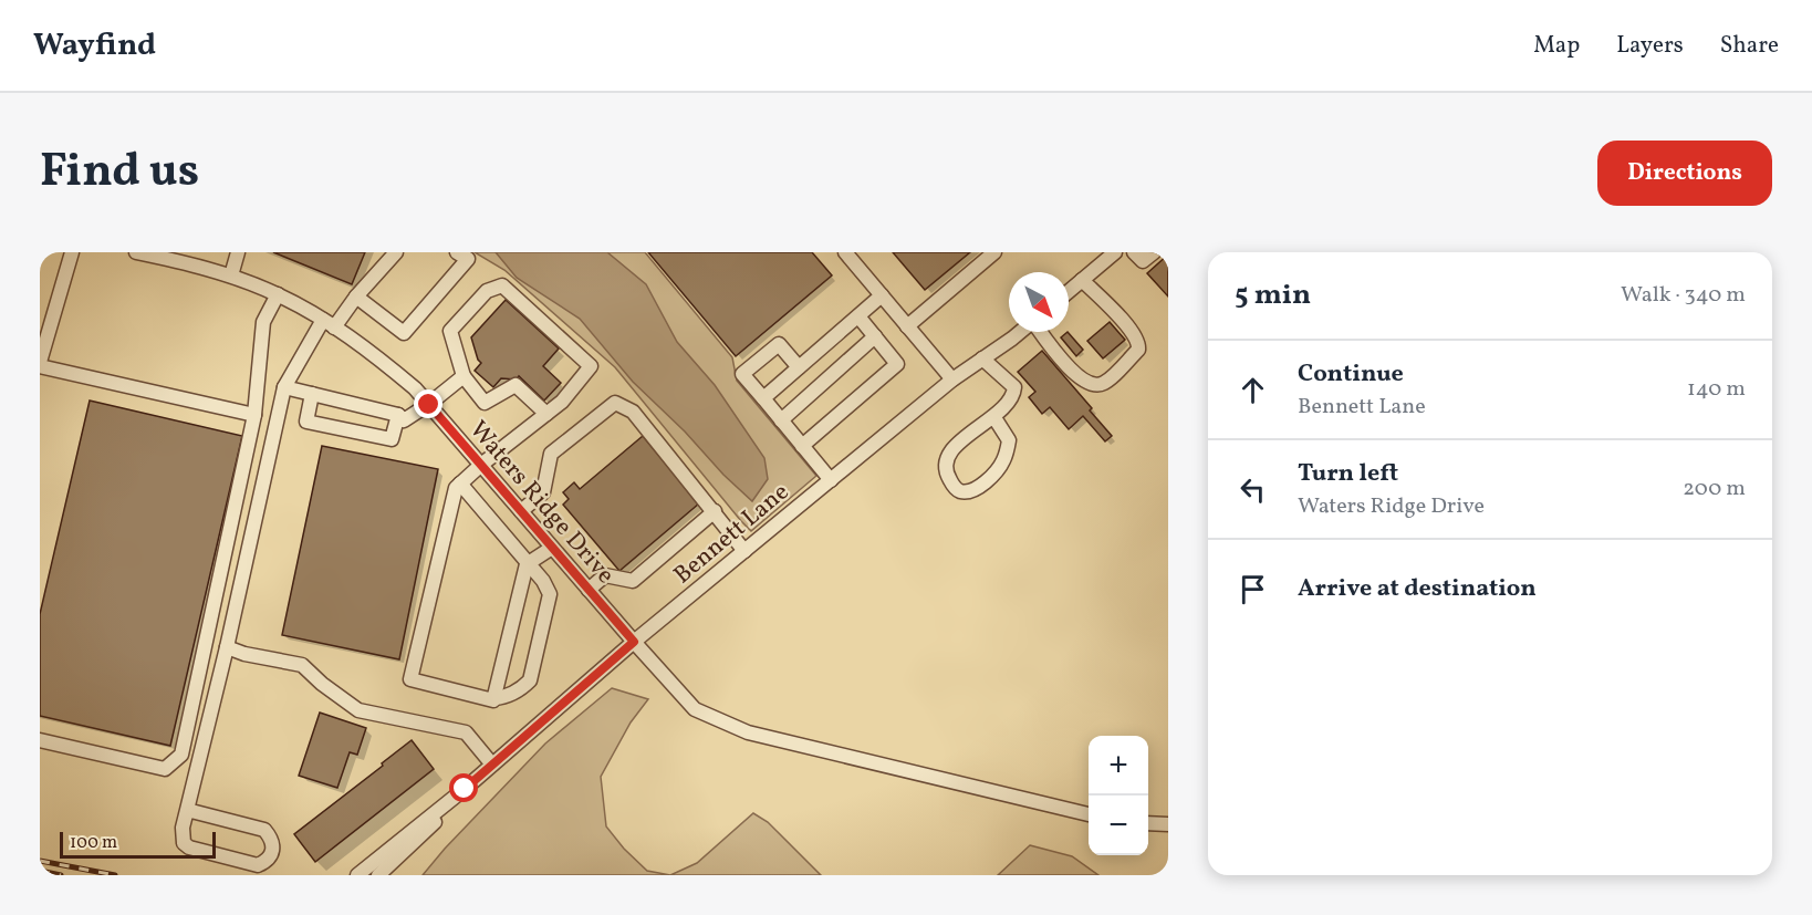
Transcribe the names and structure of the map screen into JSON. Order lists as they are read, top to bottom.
{
  "streets": {
    "street": ["Waters Ridge Drive", "Bennett Lane"]
  },
  "crossings": [
    ["Waters Ridge Drive", "Bennett Lane"]
  ],
  "scale_bar": "100 m",
  "north": "bottom right",
  "page": {
    "header": "Wayfind",
    "nav": ["Map", "Layers", "Share"],
    "title": "Find us",
    "buttons": "Directions",
    "heading": ["5 min", "Walk · 340 m"],
    "list": [
      ["Continue", "Bennett Lane", "140 m"],
      ["Turn left", "Waters Ridge Drive", "200 m"],
      "Arrive at destination"
    ],
    "map_buttons": ["+", "−"],
    "scale": "100 m"
  }
}
